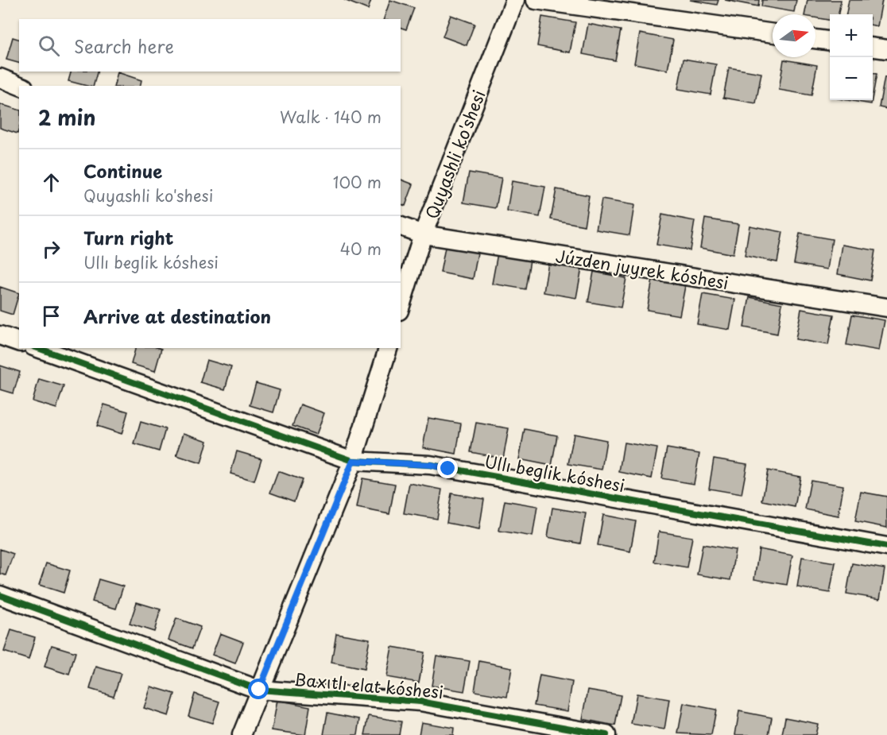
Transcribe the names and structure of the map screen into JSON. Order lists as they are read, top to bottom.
{
  "streets": {
    "street": [
      "Quyashli ko'shesi",
      "Júzden juyrek kóshesi",
      "Ullı beglik kóshesi",
      "Baxıtlı elat kóshesi"
    ]
  },
  "crossings": [
    ["Quyashli ko'shesi", "Júzden juyrek kóshesi"]
  ],
  "north": "right",
  "page": {
    "map_buttons": ["+", "−"],
    "search": "Search here",
    "heading": ["2 min", "Walk · 140 m"],
    "list": [
      ["Continue", "Quyashli ko'shesi", "100 m"],
      ["Turn right", "Ullı beglik kóshesi", "40 m"],
      "Arrive at destination"
    ]
  }
}
